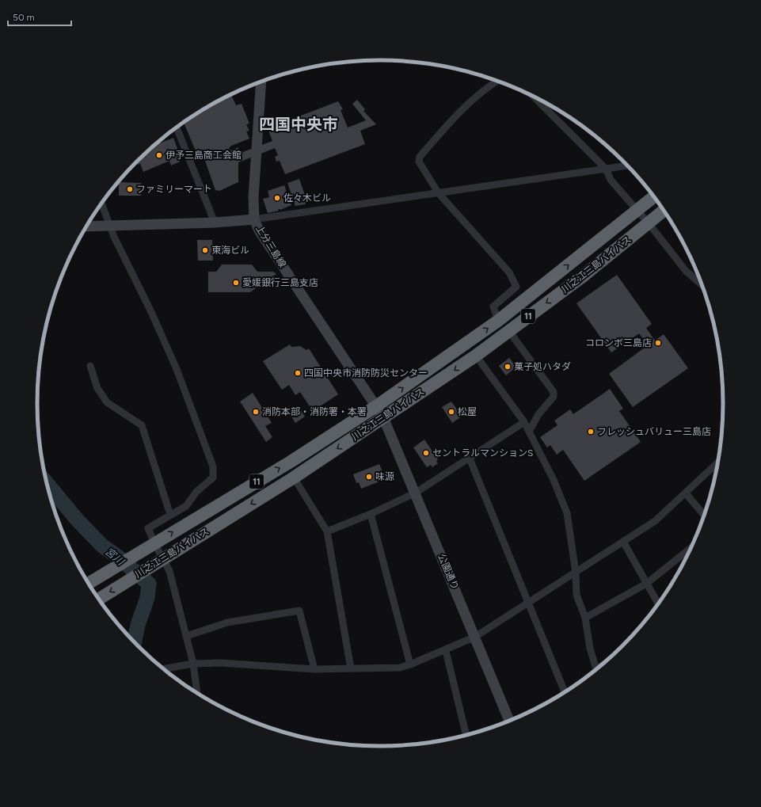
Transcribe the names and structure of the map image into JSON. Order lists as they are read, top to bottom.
{
  "streets": {
    "highway": ["川之江三島バイパス", "11"],
    "street": ["上分三島線", "公園通り"]
  },
  "crossings": [
    ["上分三島線", "川之江三島バイパス"],
    ["上分三島線", "公園通り"],
    ["川之江三島バイパス", "公園通り"]
  ],
  "districts": ["四国中央市"],
  "water": ["宮川"],
  "places": [
    "伊予三島商工会館",
    "ファミリーマート",
    "佐々木ビル",
    "東海ビル",
    "愛媛銀行三島支店",
    "コロンボ三島店",
    "菓子処ハタダ",
    "四国中央市消防防災センター",
    "消防本部・消防署・本署",
    "松屋",
    "フレッシュバリュー三島店",
    "セントラルマンションS",
    "味源"
  ],
  "scale_bar": "50 m"
}
